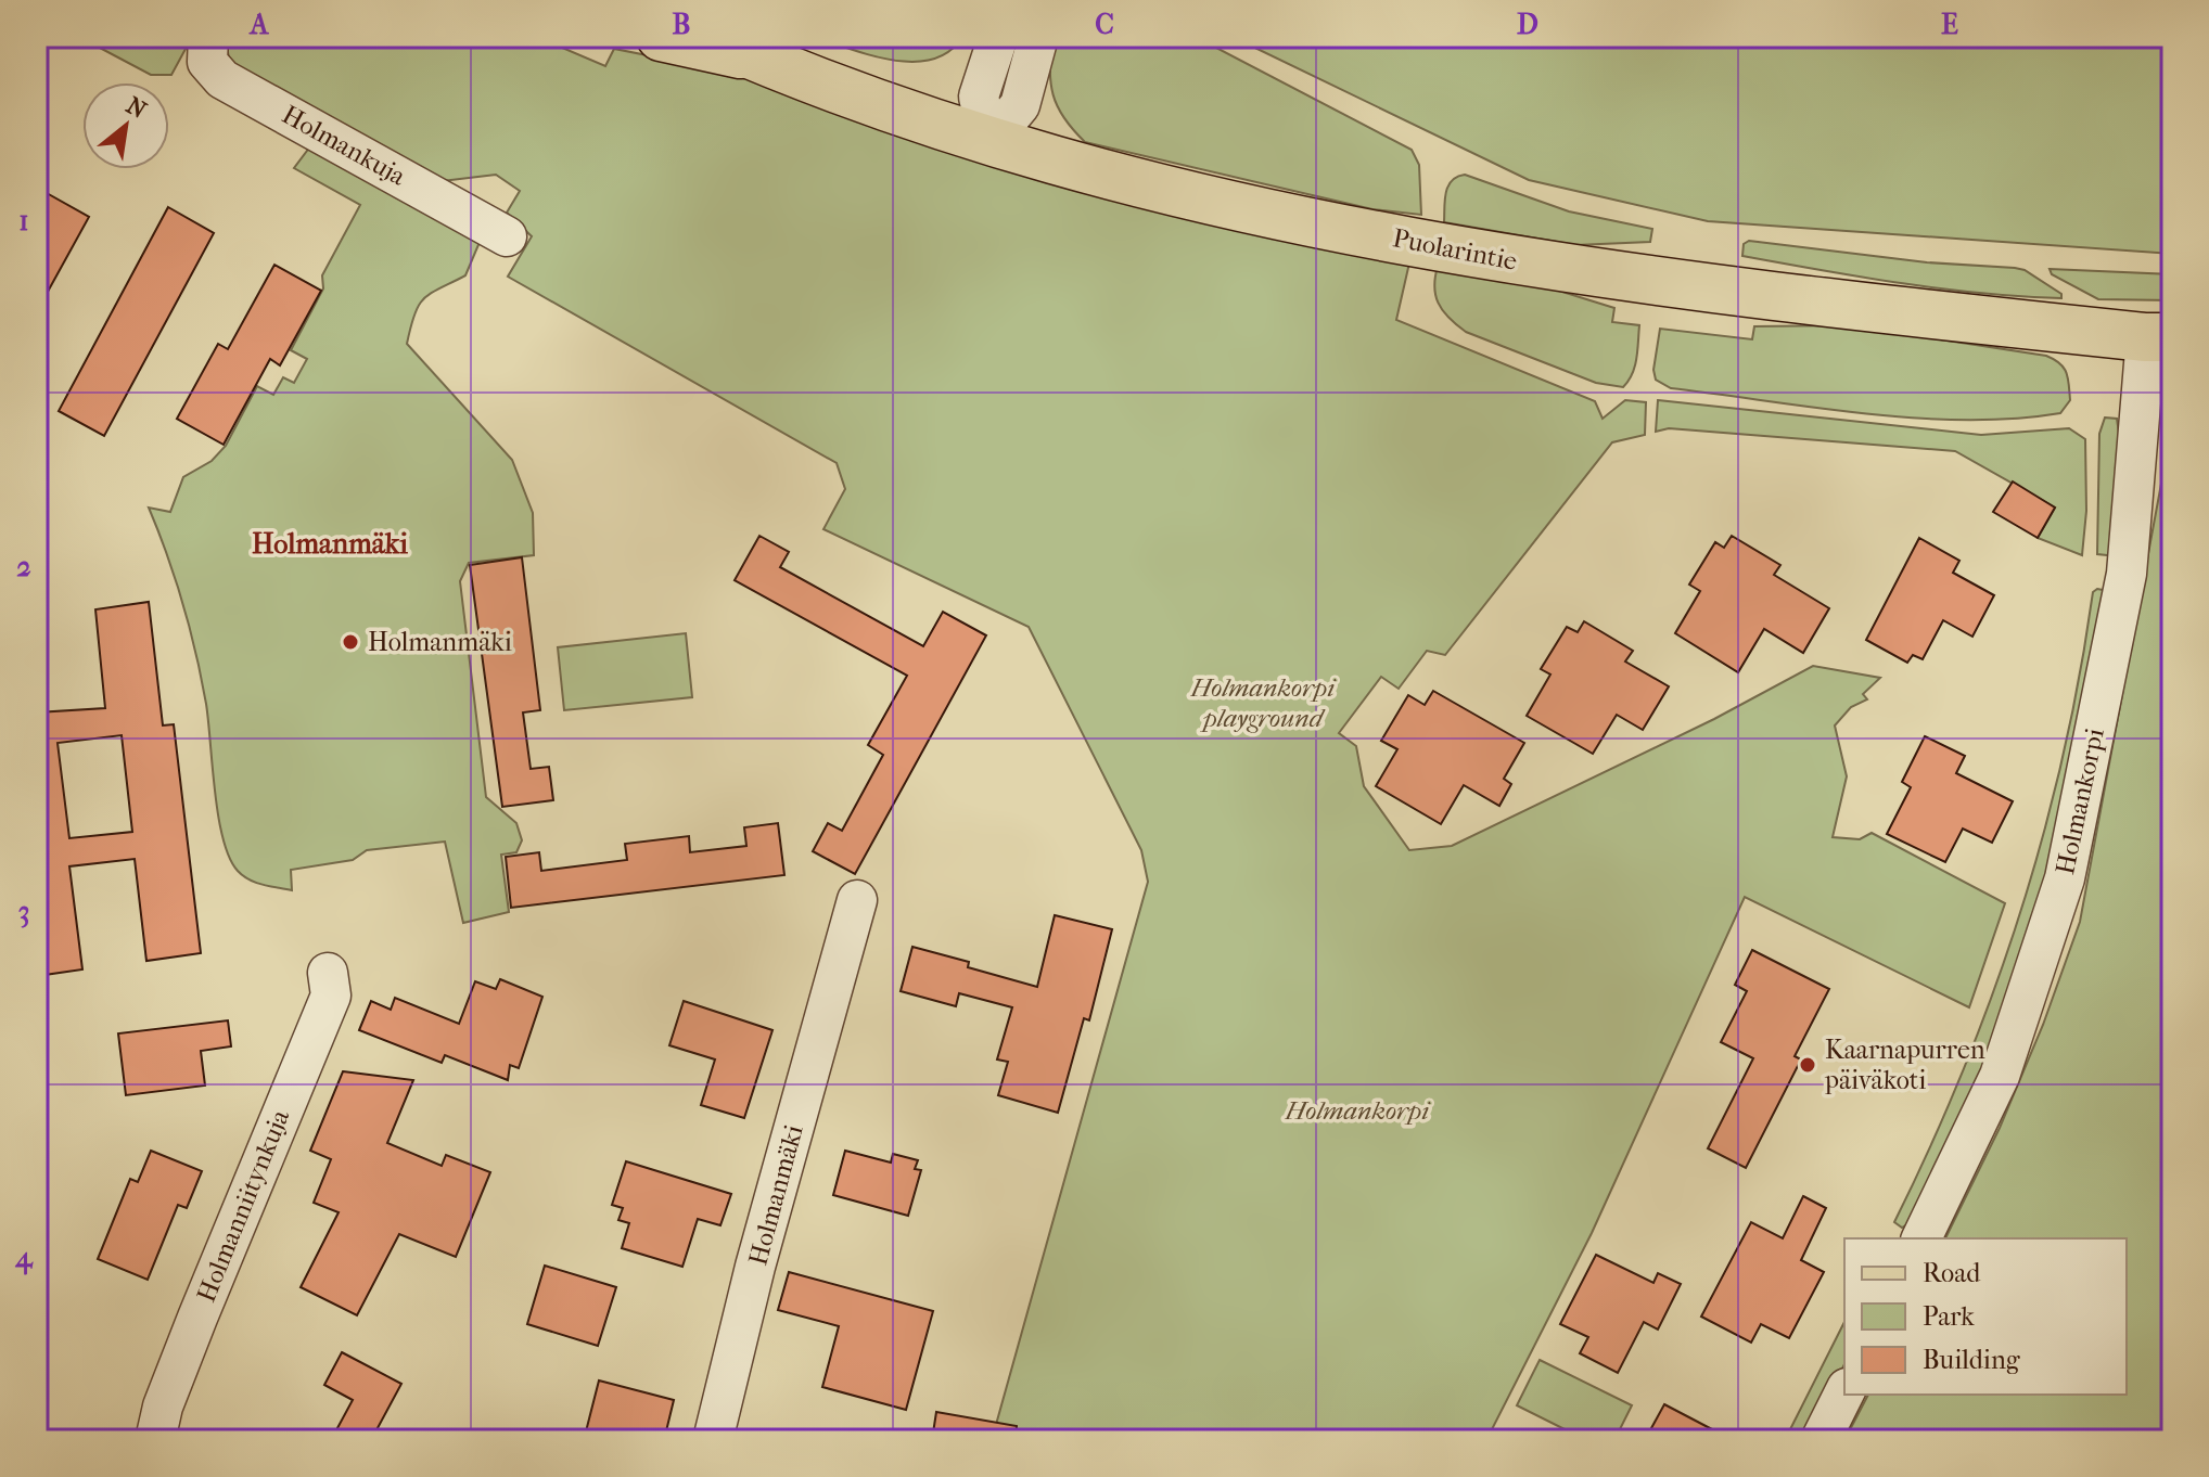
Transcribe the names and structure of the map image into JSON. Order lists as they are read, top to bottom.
{
  "streets": {
    "main road": ["Puolarintie"],
    "street": [
      "Holmankuja",
      "Holmankorpi",
      "Holmanmäki",
      "Holmanniitynkuja"
    ]
  },
  "crossings": [
    ["Puolarintie", "Holmankorpi"]
  ],
  "districts": ["Holmanmäki"],
  "parks": ["Holmankorpi playground", "Holmankorpi"],
  "places": ["Holmanmäki", "Kaarnapurren päiväkoti"],
  "legend": ["Road", "Park", "Building"],
  "north": "top right",
  "grid": {
    "columns": [
      "A",
      "B",
      "C",
      "D",
      "E"
    ],
    "rows": [
      "1",
      "2",
      "3",
      "4"
    ]
  }
}
